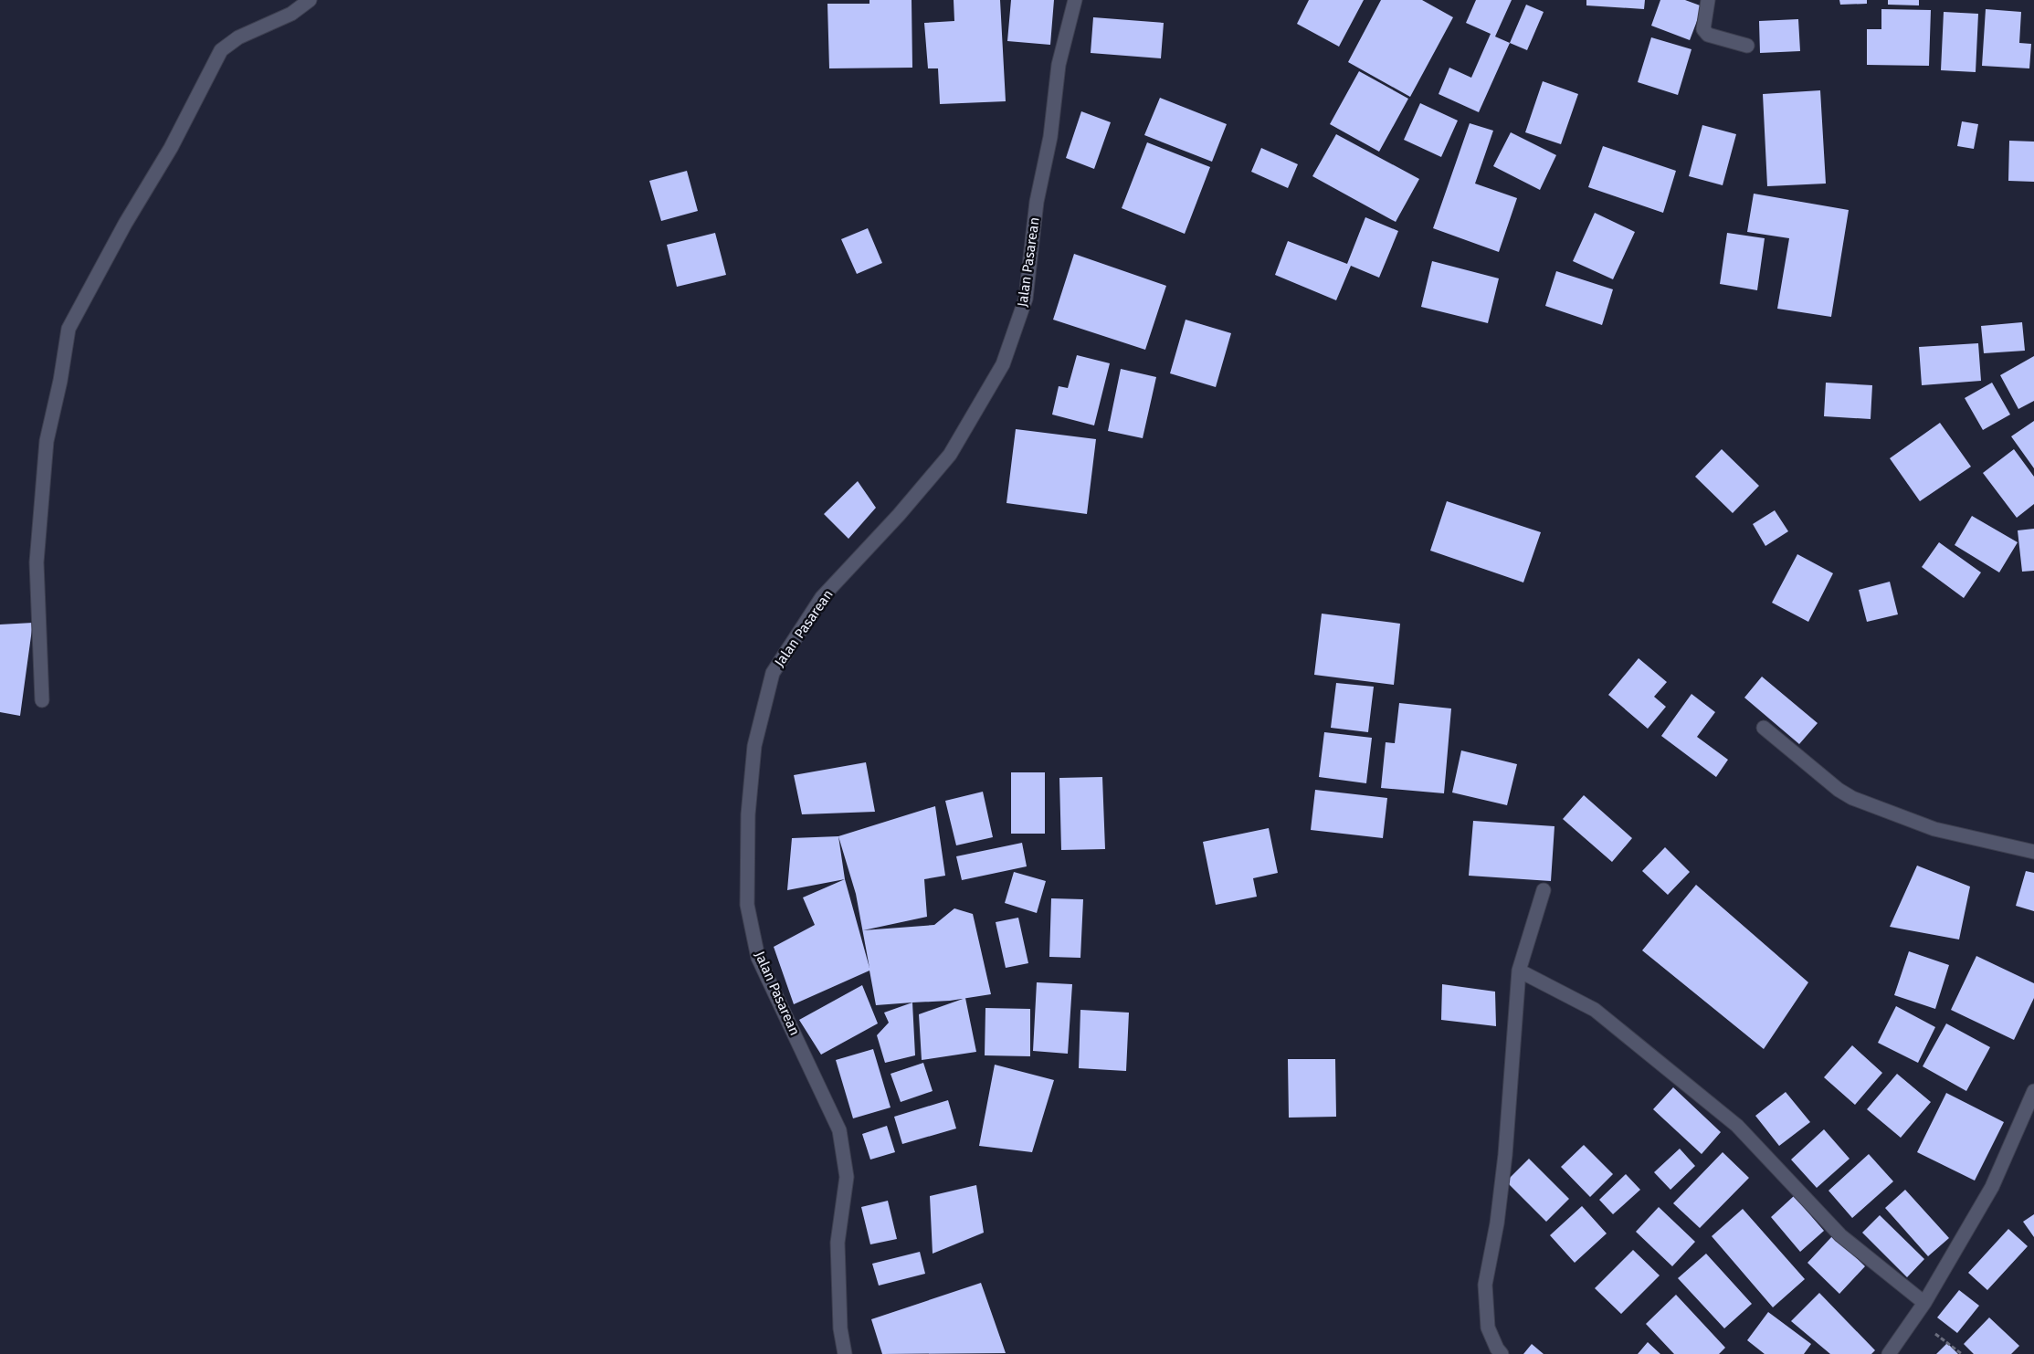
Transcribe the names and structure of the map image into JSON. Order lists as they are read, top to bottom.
{
  "streets": {
    "street": ["Jalan Pasarean"]
  }
}
